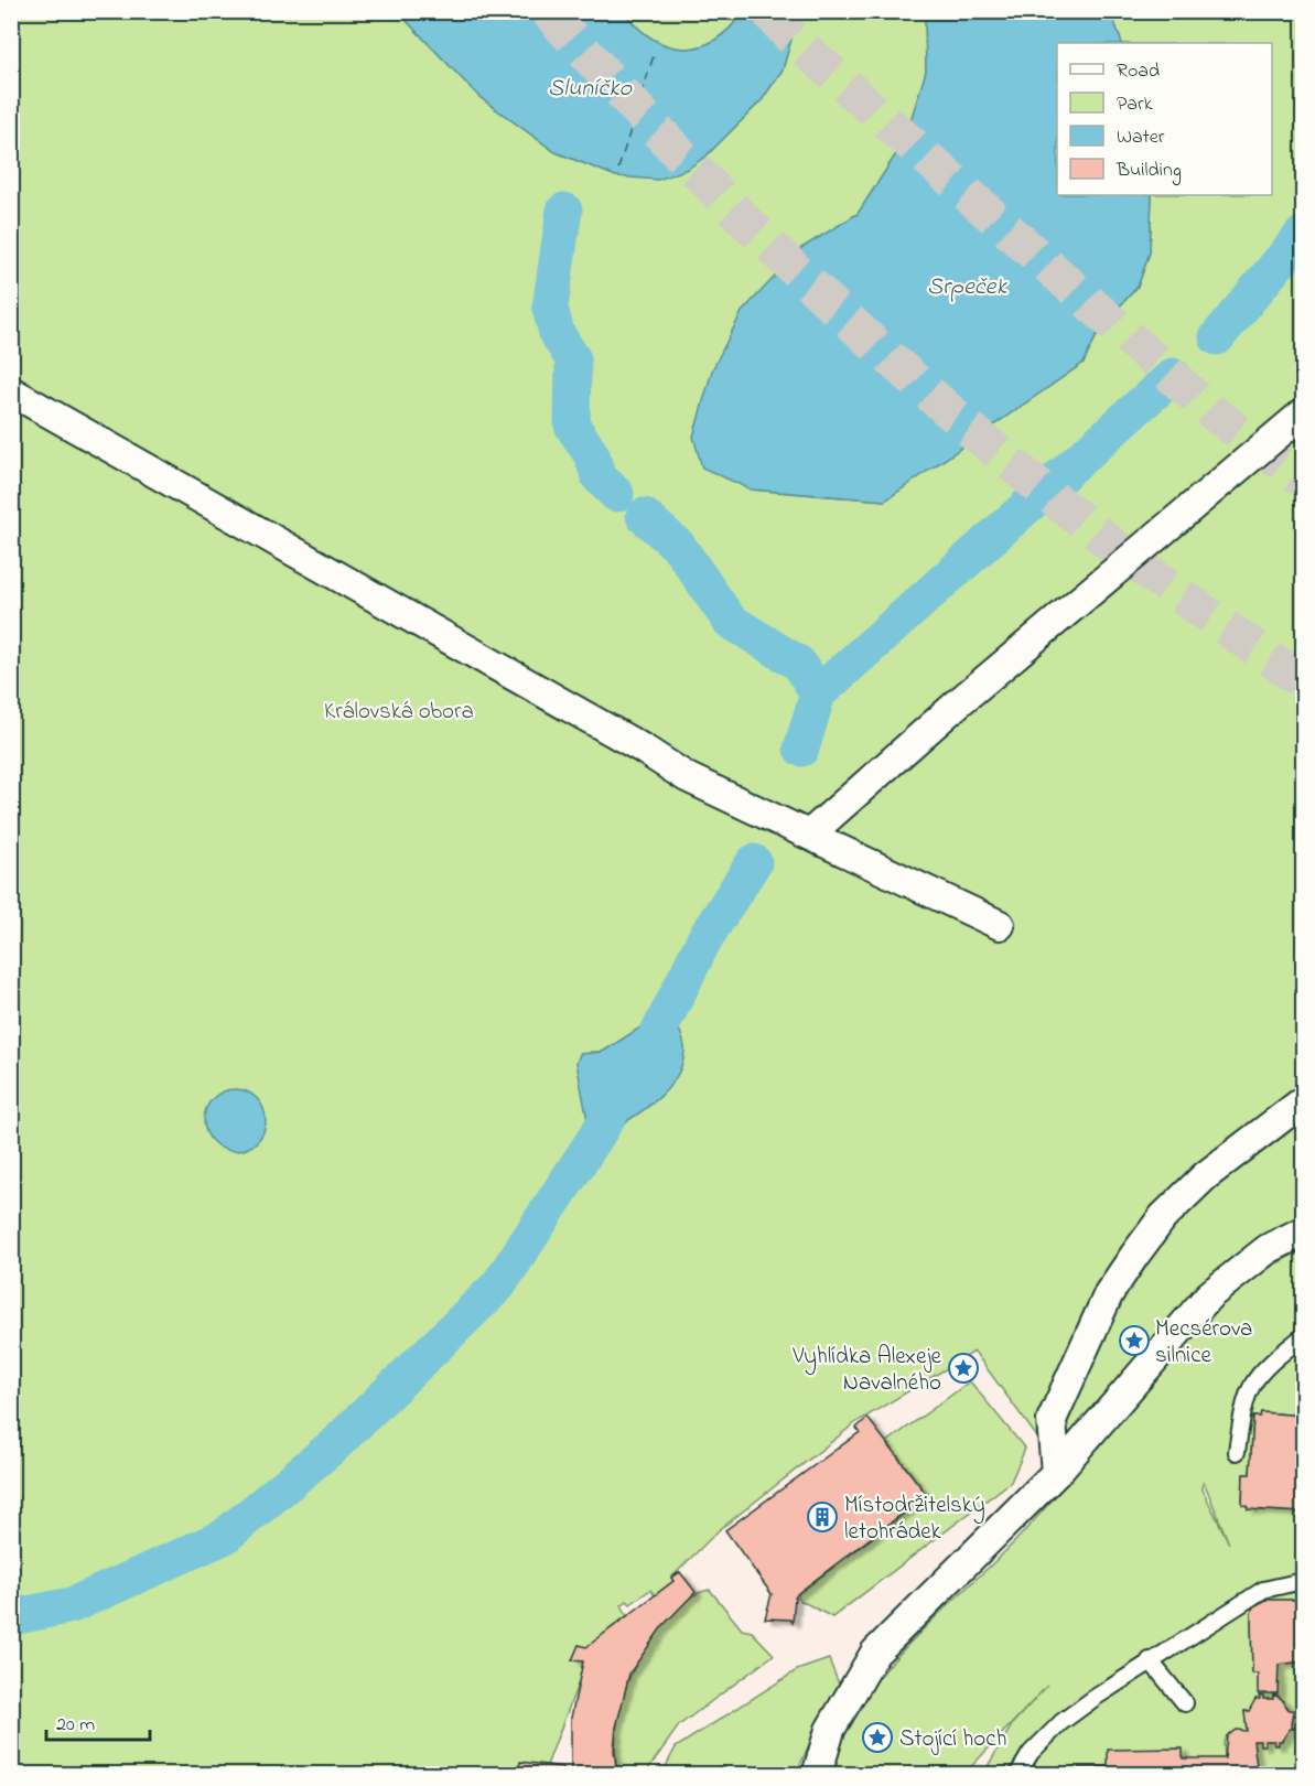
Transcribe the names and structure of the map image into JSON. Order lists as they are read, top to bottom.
{
  "water": ["Sluníčko", "Srpeček"],
  "parks": ["Královská obora"],
  "places": {
    "place": ["Mecsérova silnice", "Vyhlídka Alexeje Navalného", "Stojící hoch"],
    "building": ["Místodržitelský letohrádek"]
  },
  "legend": [
    "Road",
    "Park",
    "Water",
    "Building"
  ],
  "scale_bar": "20 m"
}
